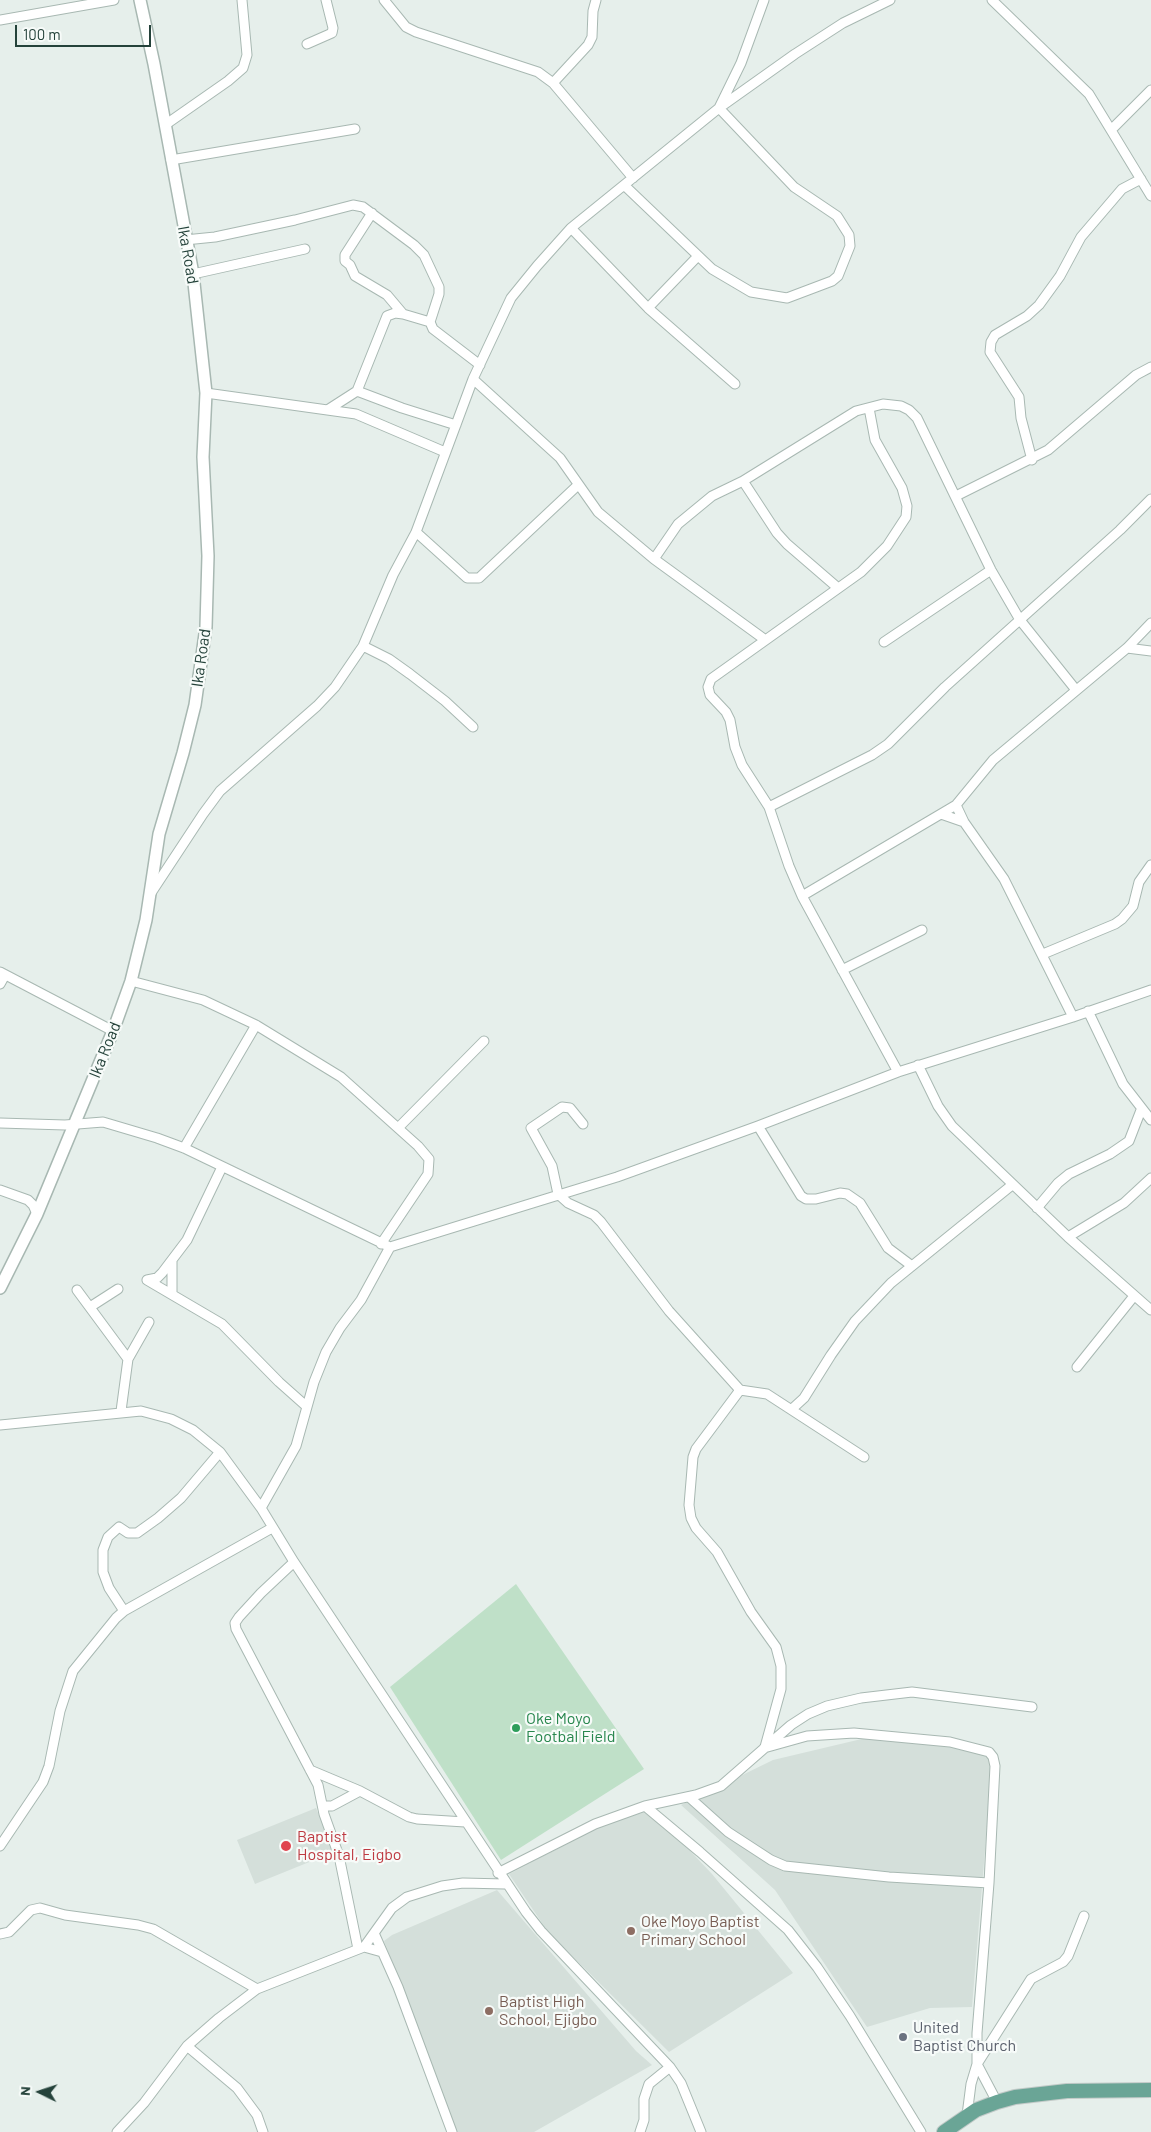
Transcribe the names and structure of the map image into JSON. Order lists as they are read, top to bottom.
{
  "streets": {
    "street": ["Ika Road"]
  },
  "places": [
    "Oke Moyo Footbal Field",
    "Baptist Hospital, Eigbo",
    "Oke Moyo Baptist Primary School",
    "Baptist High School, Ejigbo",
    "United Baptist Church"
  ],
  "scale_bar": "100 m",
  "north": "left"
}
